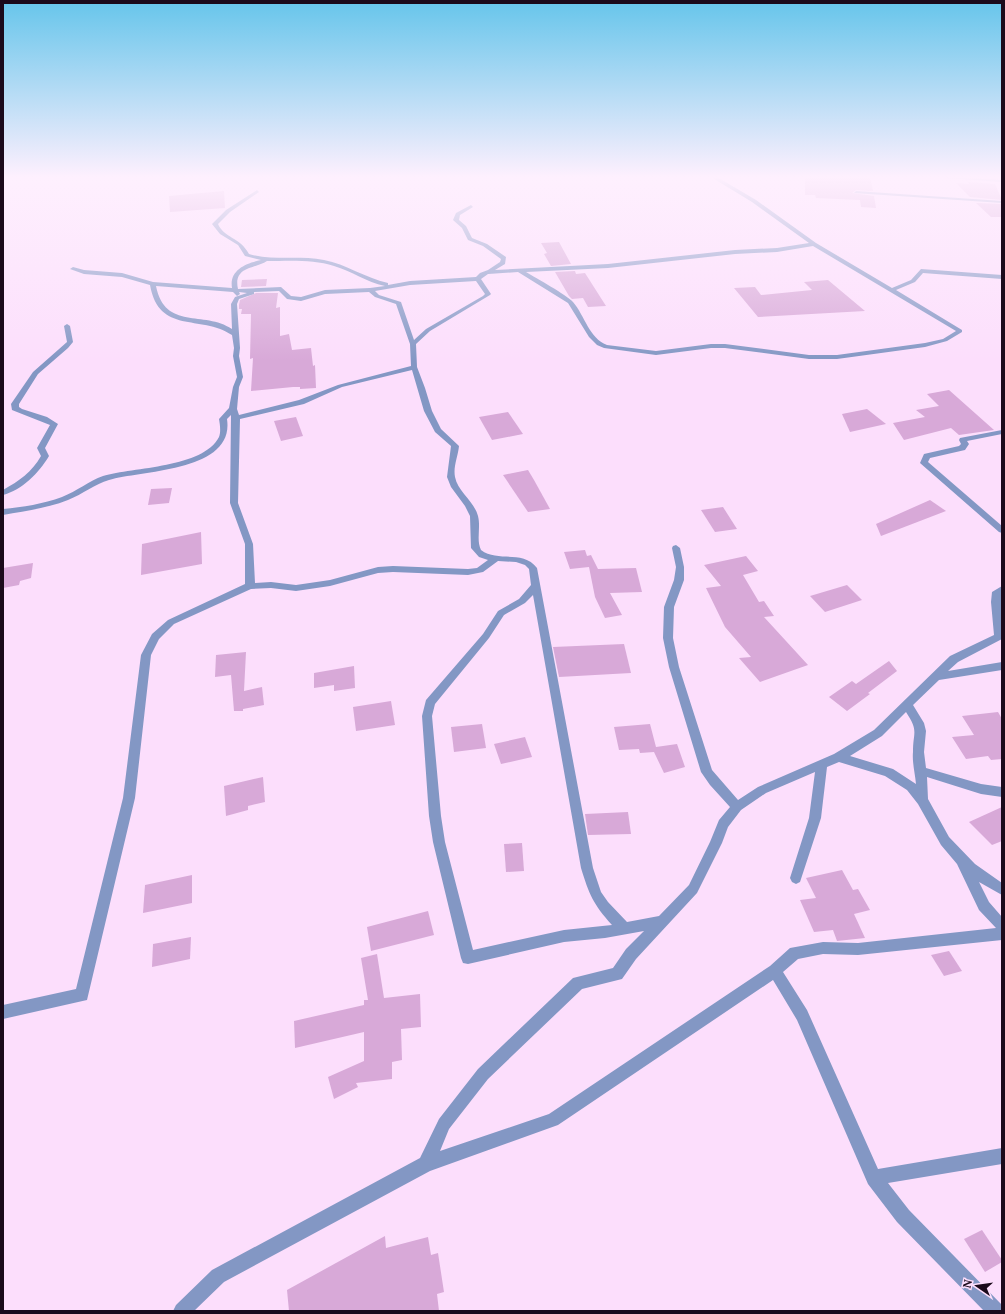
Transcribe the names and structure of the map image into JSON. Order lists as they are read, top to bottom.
{
  "north": "left"
}
